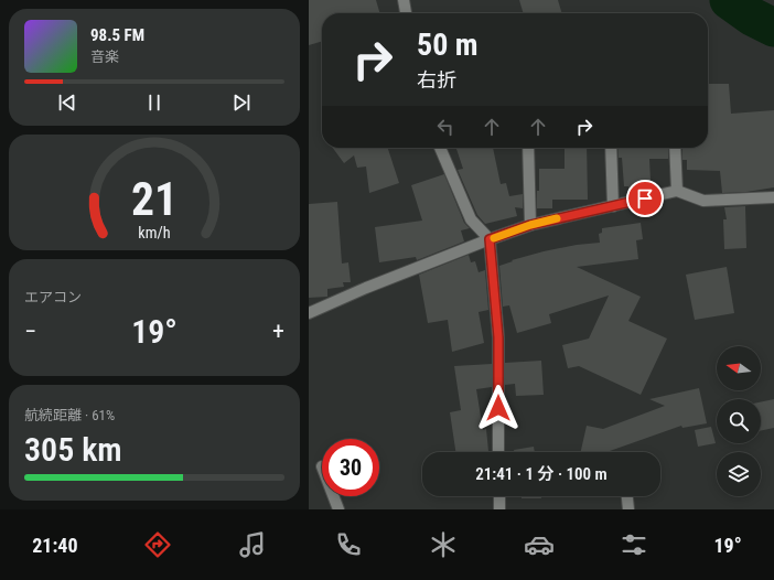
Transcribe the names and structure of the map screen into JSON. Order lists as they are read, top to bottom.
{
  "north": "left",
  "page": {
    "turn": ["50 m", "右折"],
    "song": ["98.5 FM", "音楽"],
    "tile": [
      "エアコン",
      ["航続距離 · 61%", "305 km"]
    ],
    "heat": ["−", "19°", "+"],
    "limit": "30",
    "trip": "21:41 · 1 分 · 100 m",
    "tabs": ["21:40", "19°"],
    "gauge": ["21", "km/h"]
  }
}
